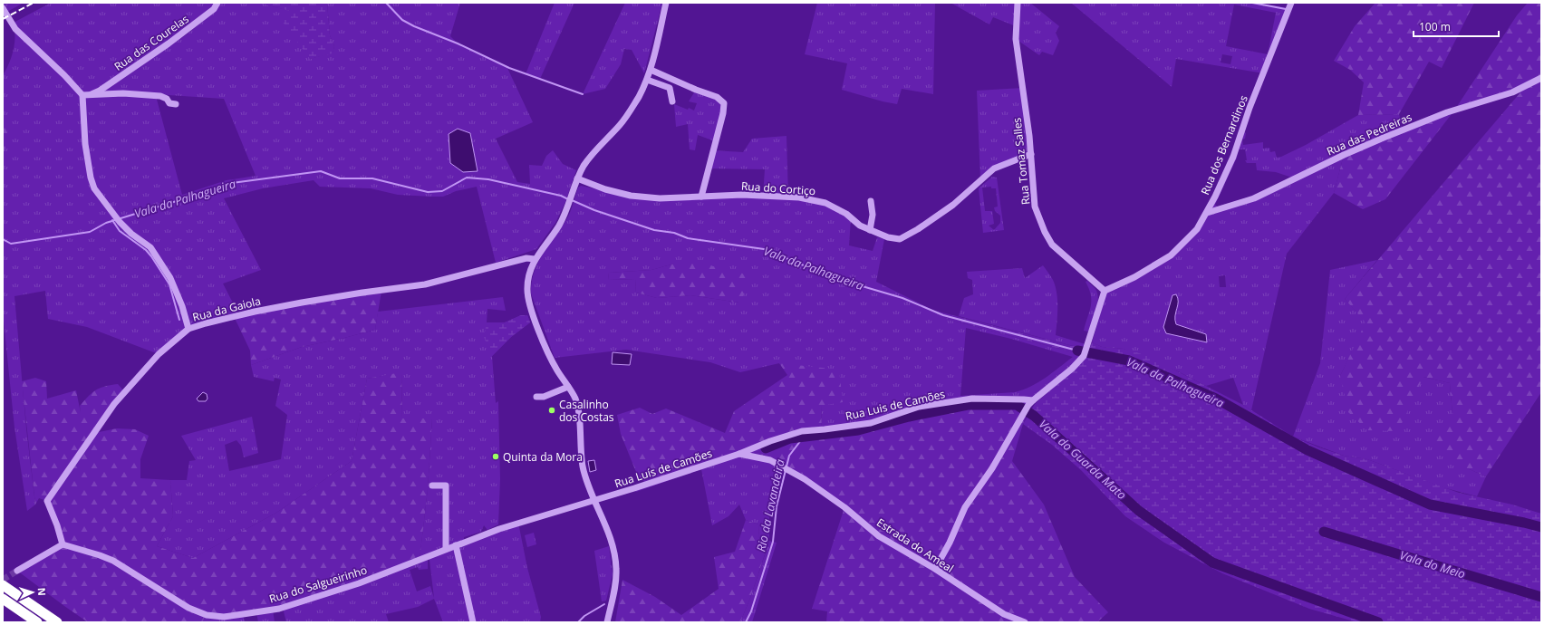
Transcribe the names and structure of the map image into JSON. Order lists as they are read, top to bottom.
{
  "streets": {
    "street": [
      "Rua das Courelas",
      "Rua das Pedreiras",
      "Rua dos Bernardinos",
      "Rua Tomaz Salles",
      "Rua do Cortiço",
      "Rua da Gaiola",
      "Rua Luis de Camões",
      "Rua Luís de Camões",
      "Estrada do Ameal",
      "Rua do Salgueirinho"
    ]
  },
  "crossings": [
    ["Rua das Pedreiras", "Rua dos Bernardinos"],
    ["Rua dos Bernardinos", "Rua Tomaz Salles"],
    ["Rua Tomaz Salles", "Rua do Cortiço"],
    ["Rua da Gaiola", "Rua do Salgueirinho"],
    ["Rua Luis de Camões", "Rua Luís de Camões"],
    ["Rua Luis de Camões", "Estrada do Ameal"],
    ["Rua Luís de Camões", "Estrada do Ameal"],
    ["Rua Luís de Camões", "Rua do Salgueirinho"]
  ],
  "water": [
    "Vala da Palhagueira",
    "Vala do Guarda Mato",
    "Rio da Lavandeira",
    "Vala do Meio"
  ],
  "places": ["Casalinho dos Costas", "Quinta da Mora"],
  "scale_bar": "100 m",
  "north": "right"
}
